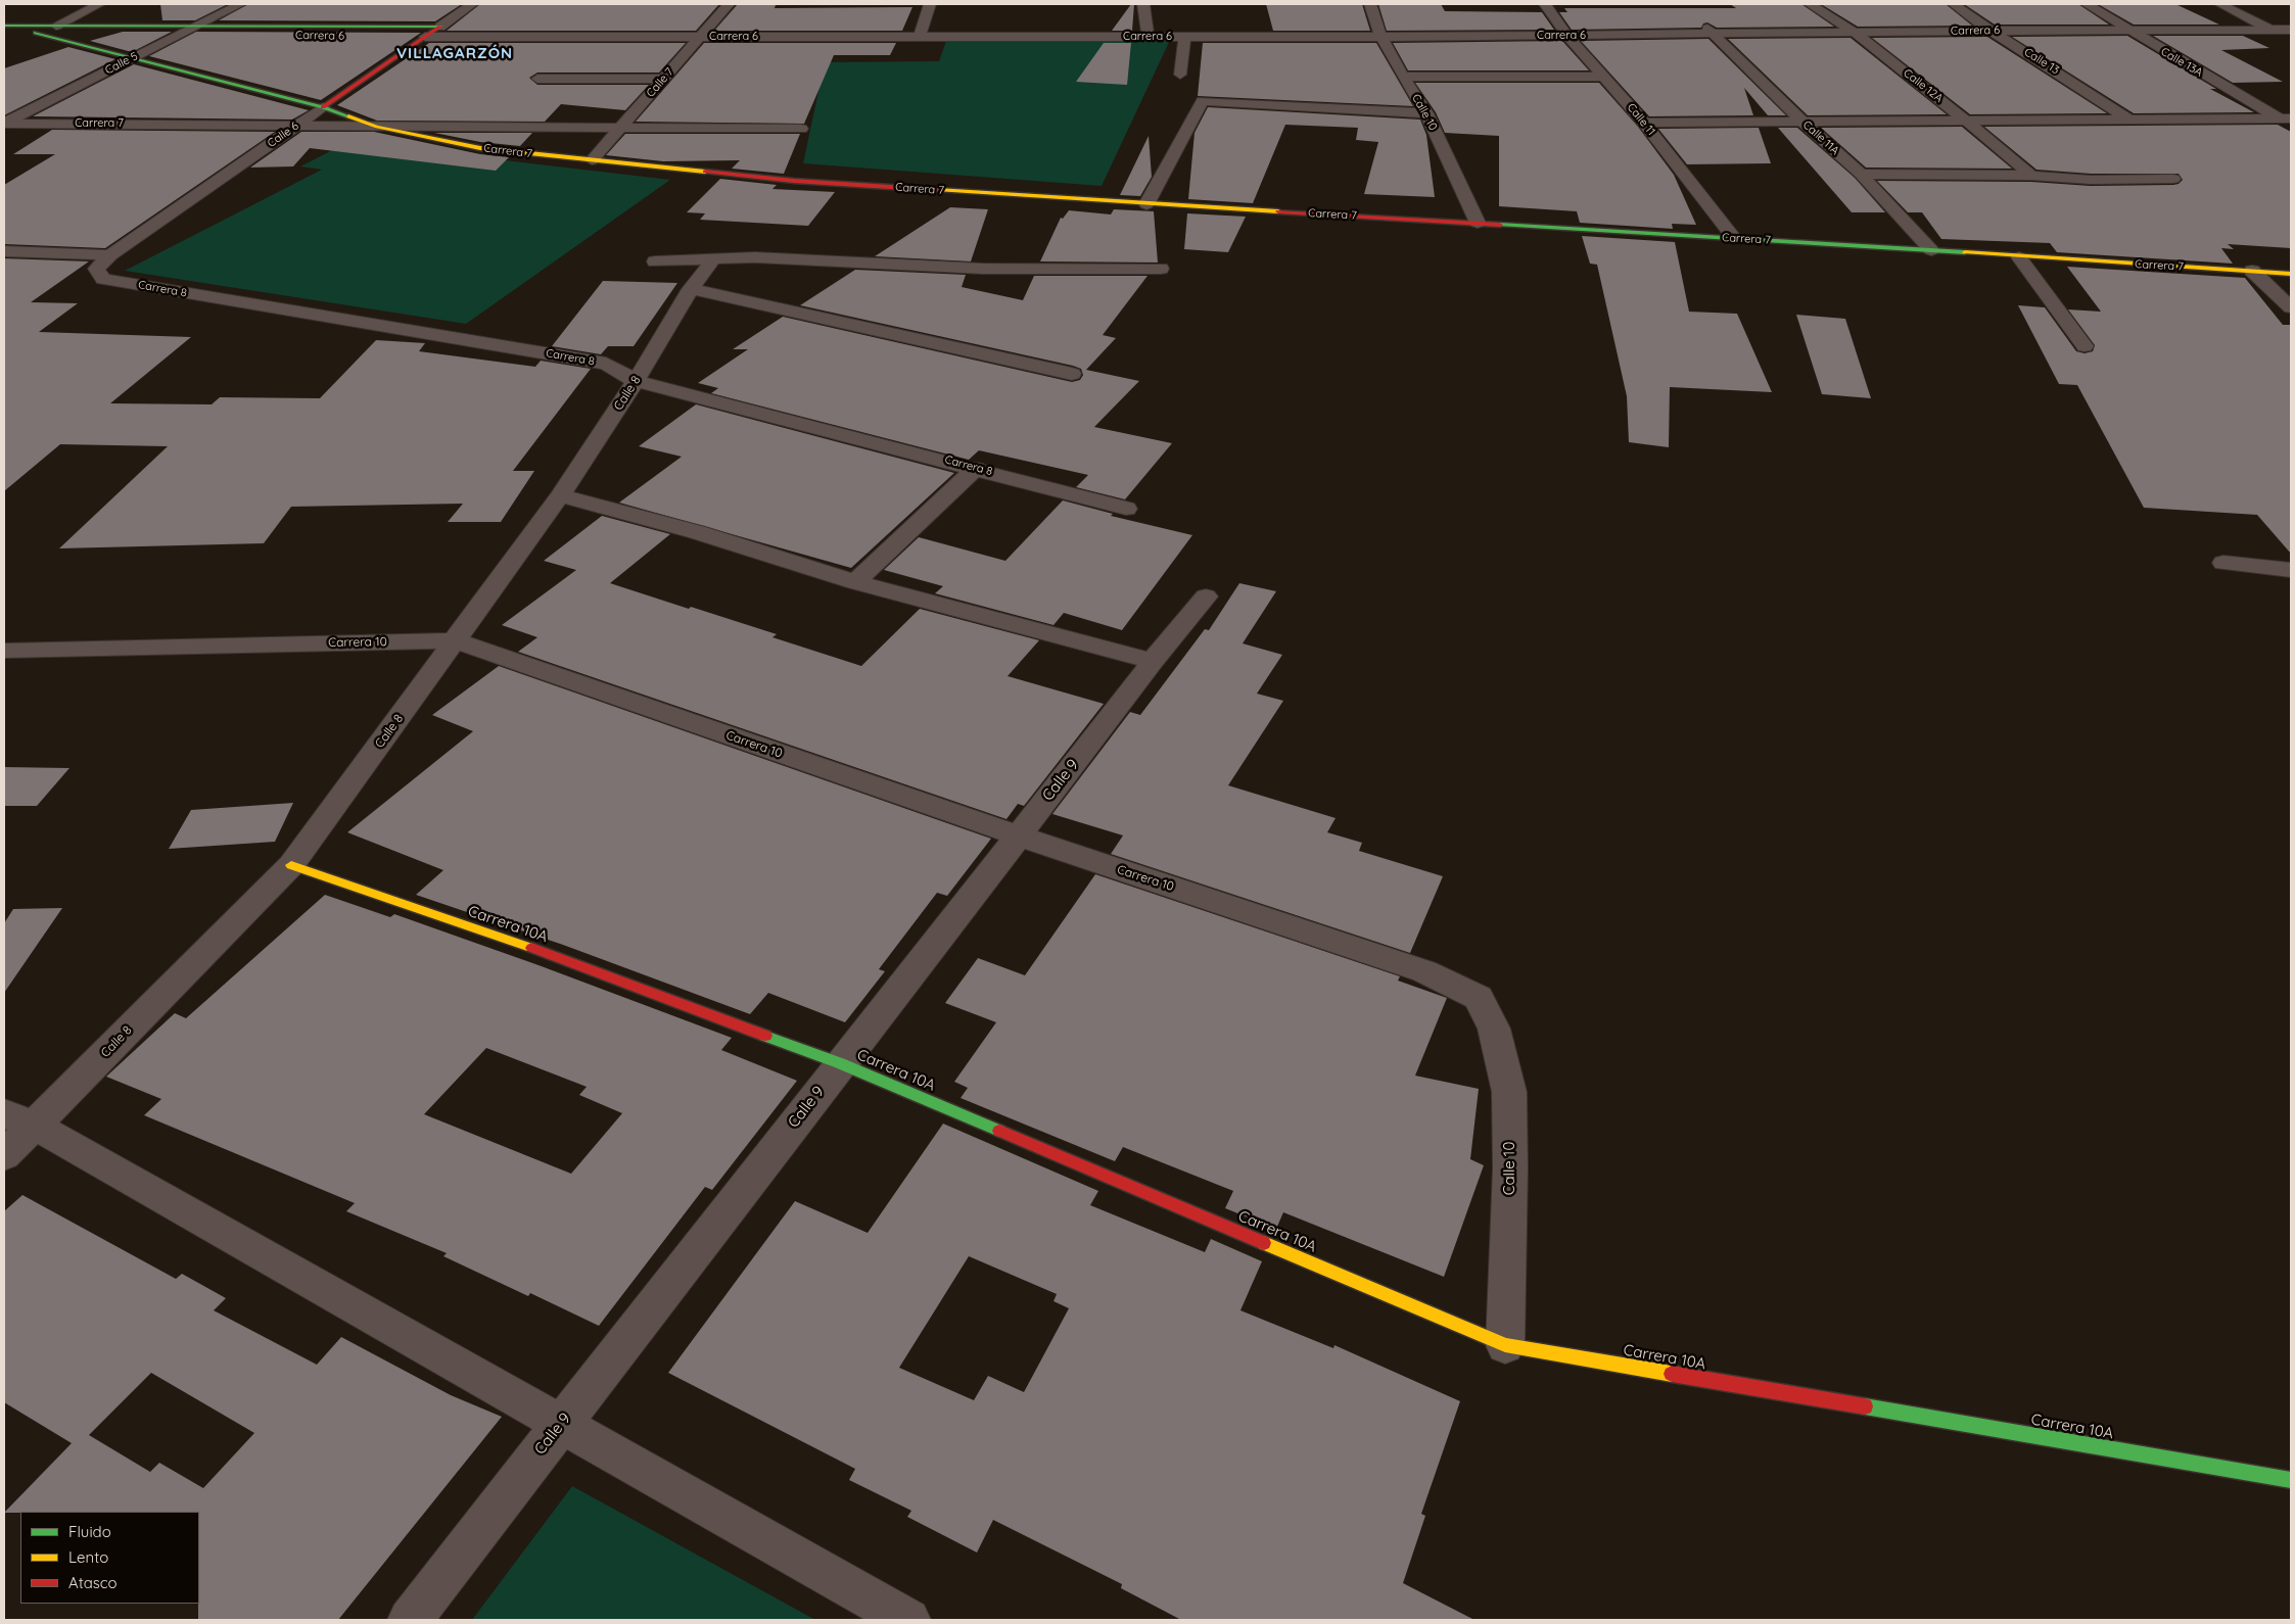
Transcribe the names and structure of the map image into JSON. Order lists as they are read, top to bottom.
{
  "streets": {
    "main road": [
      "Carrera 6",
      "Carrera 7",
      "Calle 6",
      "Carrera 10A"
    ],
    "street": [
      "Calle 13",
      "Calle 13A",
      "Calle 5",
      "Calle 7",
      "Calle 12A",
      "Calle 10",
      "Calle 11",
      "Calle 11A",
      "Carrera 8",
      "Calle 8",
      "Carrera 10",
      "Calle 9"
    ]
  },
  "crossings": [
    ["Carrera 6", "Calle 13"],
    ["Carrera 6", "Calle 13A"],
    ["Carrera 6", "Calle 5"],
    ["Carrera 6", "Calle 7"],
    ["Carrera 6", "Calle 12A"],
    ["Carrera 6", "Calle 10"],
    ["Carrera 6", "Calle 11"],
    ["Carrera 6", "Carrera 7"],
    ["Carrera 6", "Calle 6"],
    ["Carrera 6", "Calle 11A"],
    ["Calle 5", "Carrera 7"],
    ["Calle 7", "Carrera 7"],
    ["Calle 10", "Carrera 7"],
    ["Calle 10", "Carrera 10"],
    ["Calle 10", "Carrera 10A"],
    ["Calle 11", "Carrera 7"],
    ["Carrera 7", "Calle 6"],
    ["Carrera 7", "Calle 11A"],
    ["Calle 6", "Carrera 8"],
    ["Carrera 8", "Calle 8"],
    ["Calle 8", "Carrera 10"],
    ["Calle 8", "Carrera 10A"],
    ["Carrera 10", "Calle 9"],
    ["Calle 9", "Carrera 10A"]
  ],
  "districts": ["VILLAGARZÓN"],
  "legend": ["Fluido", "Lento", "Atasco"]
}
